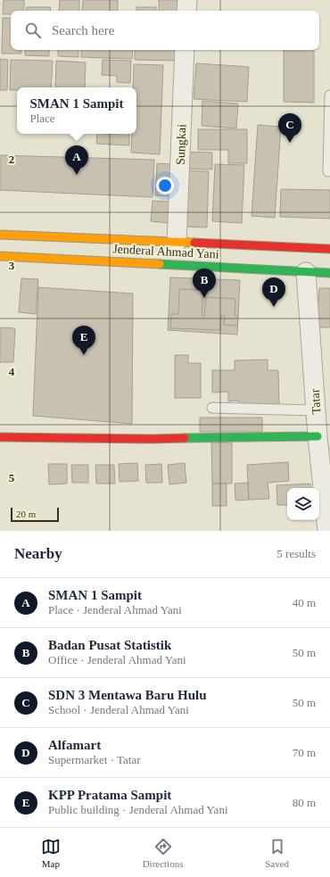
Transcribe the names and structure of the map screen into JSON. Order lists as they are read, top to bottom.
{
  "streets": {
    "main road": ["Jenderal Ahmad Yani"],
    "street": ["Sungkai", "Tatar"]
  },
  "crossings": [
    ["Sungkai", "Jenderal Ahmad Yani"],
    ["Jenderal Ahmad Yani", "Tatar"]
  ],
  "scale_bar": "20 m",
  "page": {
    "search": "Search here",
    "popup": ["SMAN 1 Sampit", "Place"],
    "pins": [
      "C",
      "A",
      "B",
      "D",
      "E"
    ],
    "scale": "20 m",
    "heading": ["Nearby", "5 results"],
    "list": [
      {
        "mark": "A",
        "name": "SMAN 1 Sampit",
        "note": "Place · Jenderal Ahmad Yani",
        "value": "40 m"
      },
      {
        "mark": "B",
        "name": "Badan Pusat Statistik",
        "note": "Office · Jenderal Ahmad Yani",
        "value": "50 m"
      },
      {
        "mark": "C",
        "name": "SDN 3 Mentawa Baru Hulu",
        "note": "School · Jenderal Ahmad Yani",
        "value": "50 m"
      },
      {
        "mark": "D",
        "name": "Alfamart",
        "note": "Supermarket · Tatar",
        "value": "70 m"
      },
      {
        "mark": "E",
        "name": "KPP Pratama Sampit",
        "note": "Public building · Jenderal Ahmad Yani",
        "value": "80 m"
      }
    ],
    "nav": ["Map", "Directions", "Saved"]
  },
  "grid": {
    "rows": [
      "2",
      "3",
      "4",
      "5"
    ]
  }
}
